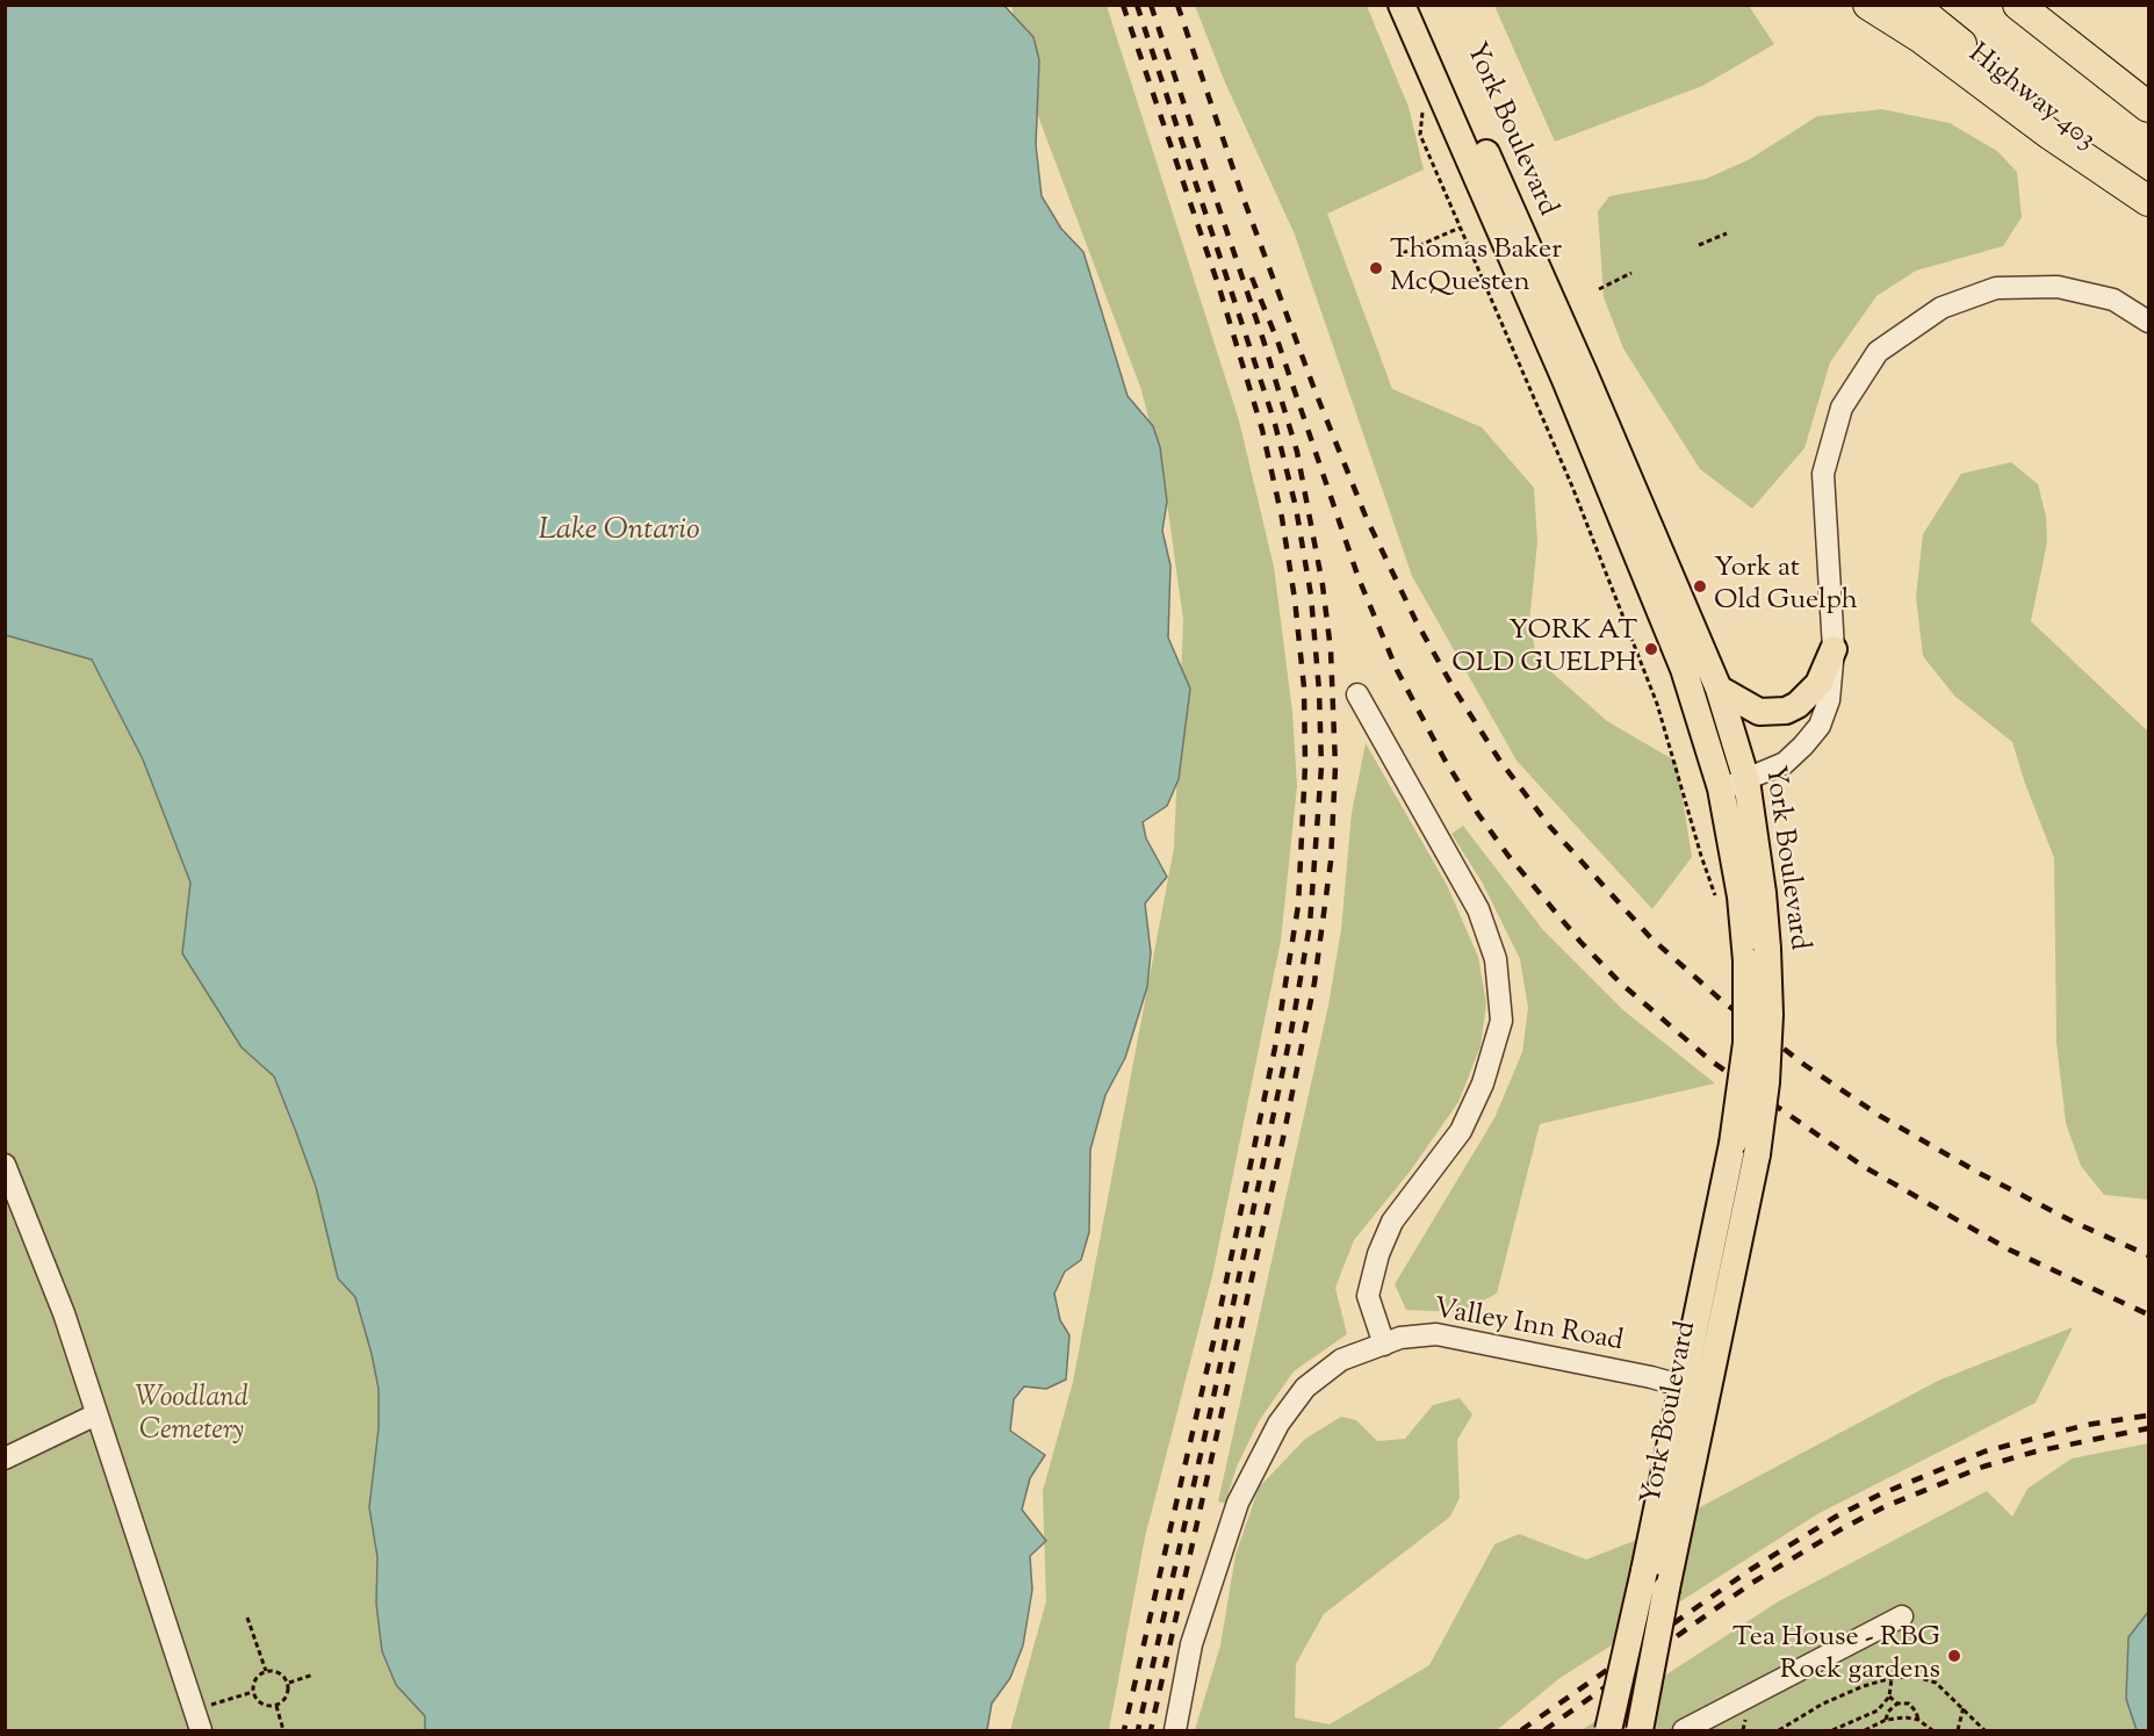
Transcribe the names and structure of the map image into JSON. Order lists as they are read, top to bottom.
{
  "streets": {
    "highway": ["Highway 403"],
    "main road": ["York Boulevard"],
    "street": ["Valley Inn Road"]
  },
  "crossings": [
    ["York Boulevard", "Valley Inn Road"]
  ],
  "water": ["Lake Ontario"],
  "parks": ["Woodland Cemetery"],
  "places": [
    "Thomas Baker McQuesten",
    "York at Old Guelph",
    "YORK AT OLD GUELPH",
    "Tea House - RBG Rock gardens"
  ]
}
